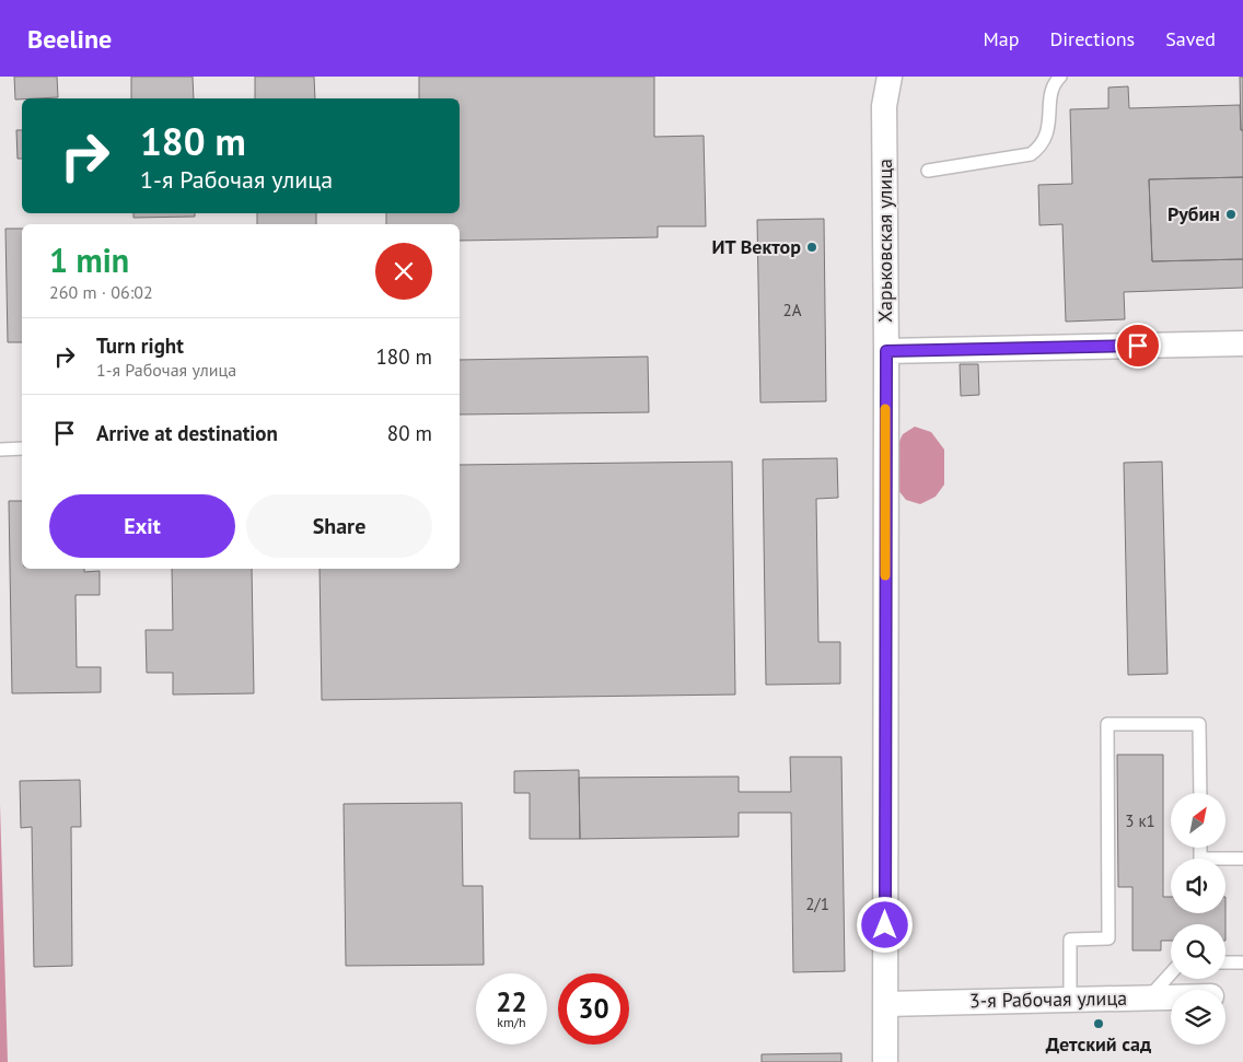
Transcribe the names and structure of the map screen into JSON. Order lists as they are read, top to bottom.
{
  "streets": {
    "street": ["Харьковская улица", "3-я Рабочая улица"]
  },
  "crossings": [
    ["Харьковская улица", "3-я Рабочая улица"]
  ],
  "places": ["Рубин", "ИТ Вектор", "Детский сад"],
  "house_numbers": ["2А", "3 к1", "2/1"],
  "north": "top right",
  "page": {
    "header": "Beeline",
    "nav": ["Map", "Directions", "Saved"],
    "turn": ["180 m", "1-я Рабочая улица"],
    "heading": ["1 min", "260 m · 06:02"],
    "list": [
      {
        "name": "Turn right",
        "note": "1-я Рабочая улица",
        "value": "180 m"
      },
      {
        "name": "Arrive at destination",
        "value": "80 m"
      }
    ],
    "buttons": ["Exit", "Share"],
    "speed": "22 km/h",
    "limit": "30"
  }
}
